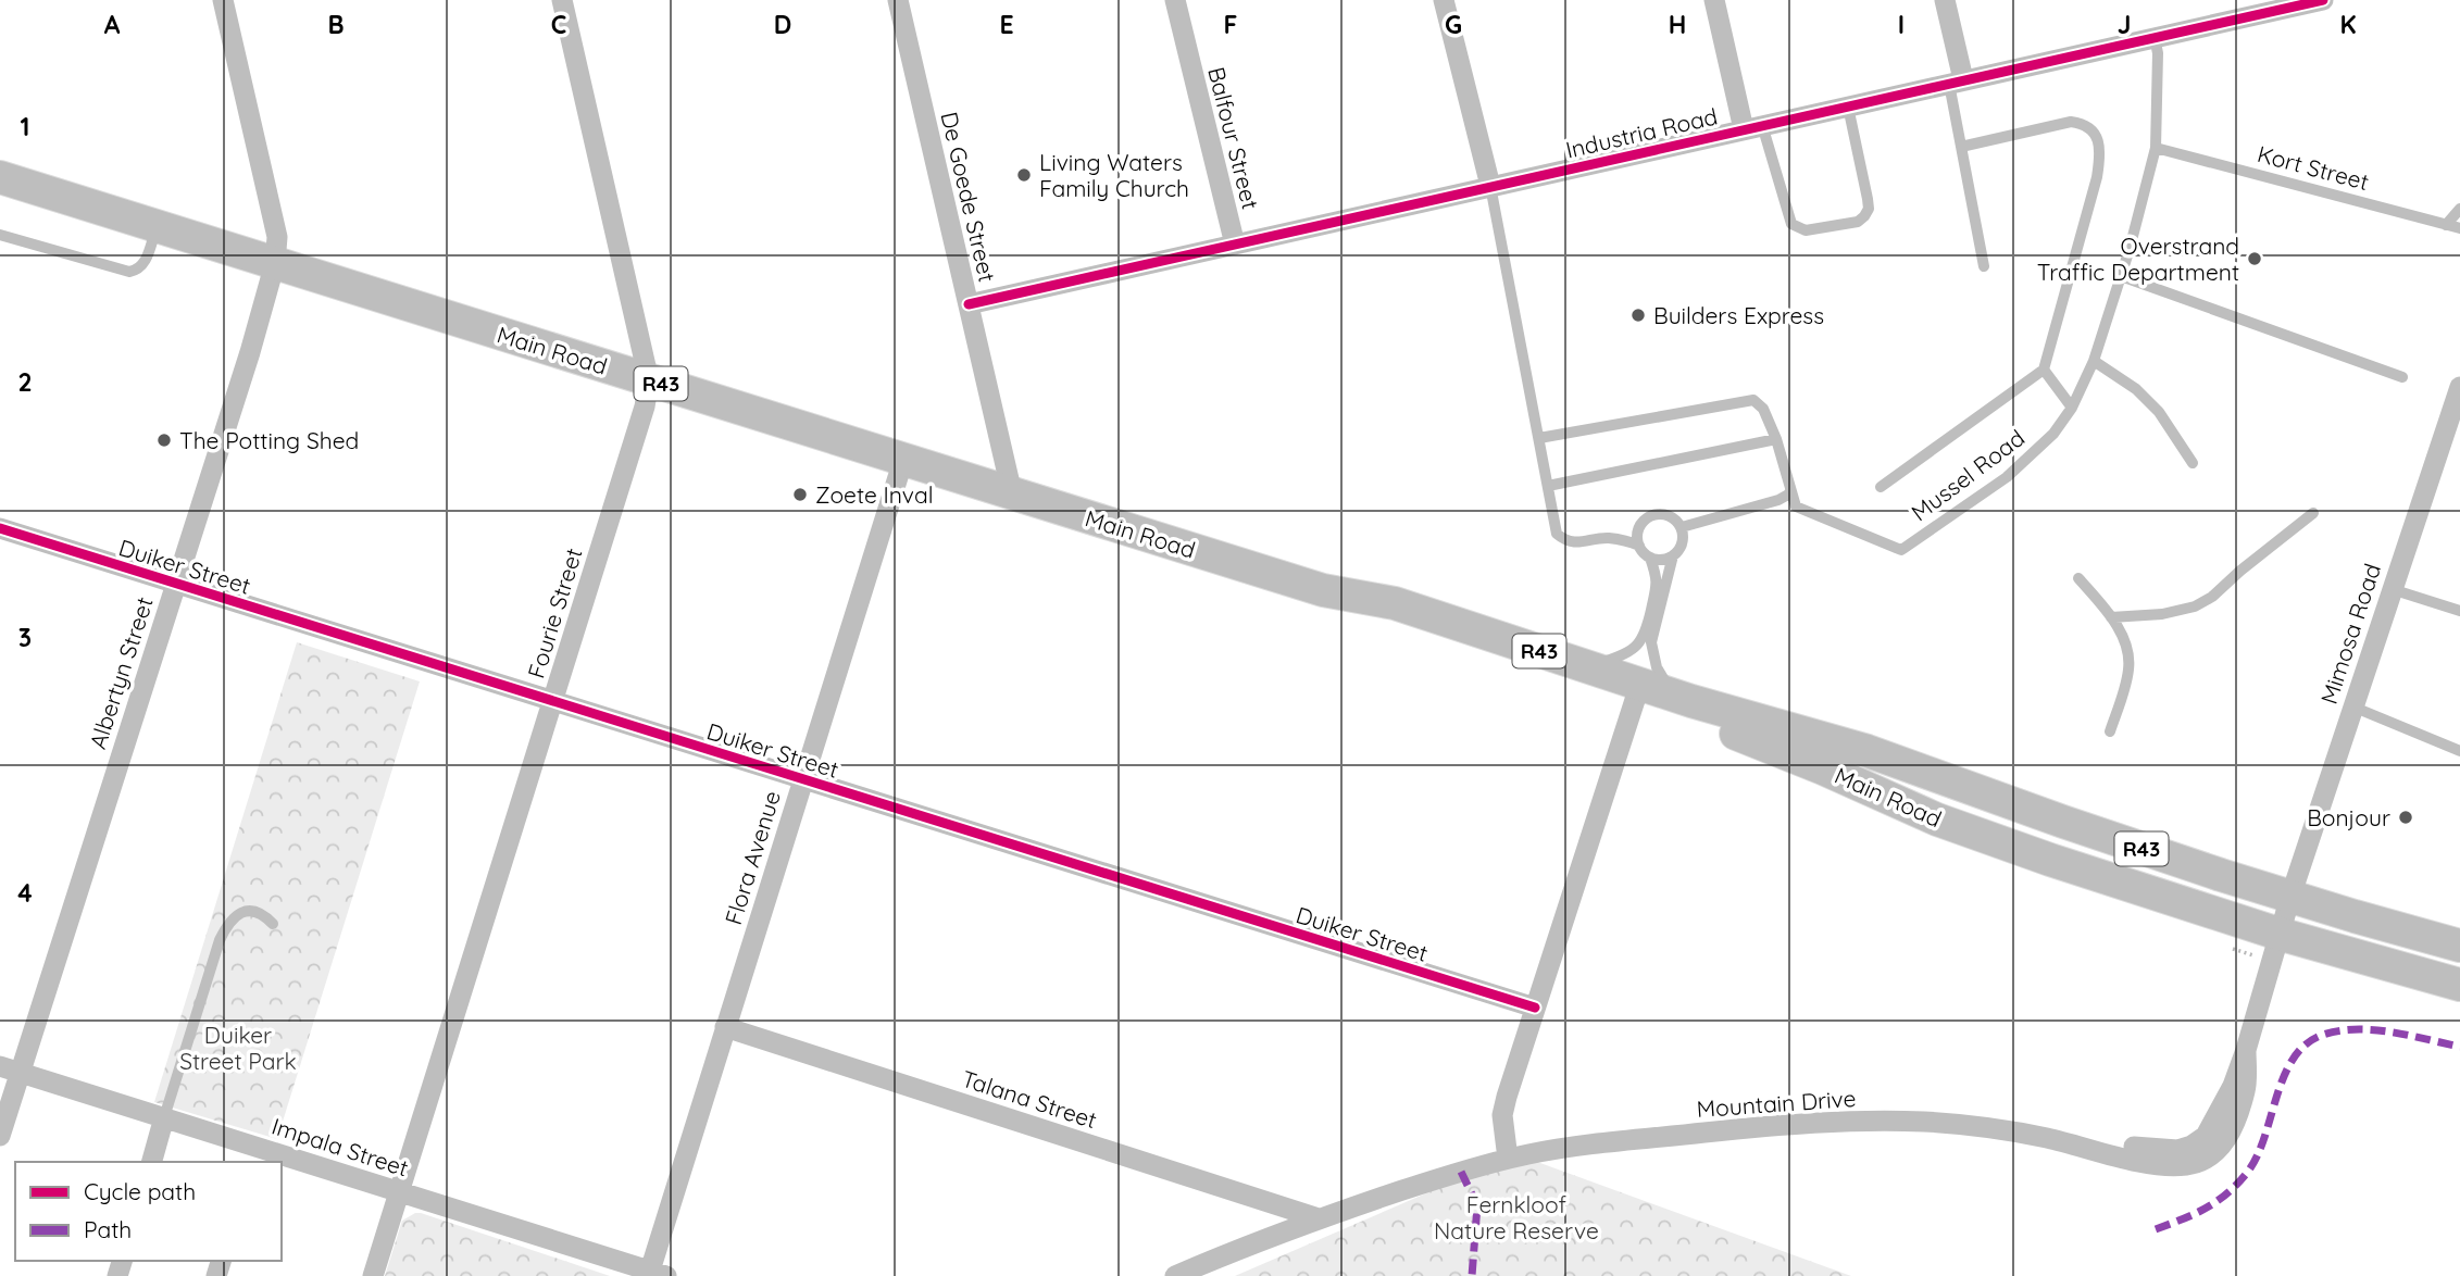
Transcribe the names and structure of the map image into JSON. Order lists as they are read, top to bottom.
{
  "streets": {
    "main road": ["Main Road", "R43"],
    "street": [
      "Industria Road",
      "Balfour Street",
      "De Goede Street",
      "Duiker Street",
      "Fourie Street",
      "Mimosa Road",
      "Albertyn Street",
      "Flora Avenue",
      "Talana Street",
      "Mountain Drive",
      "Impala Street"
    ],
    "lane": ["Kort Street", "Mussel Road"]
  },
  "crossings": [
    ["Industria Road", "Balfour Street"],
    ["Industria Road", "De Goede Street"],
    ["Industria Road", "Mussel Road"],
    ["Kort Street", "Mussel Road"],
    ["De Goede Street", "Main Road"],
    ["Main Road", "Fourie Street"],
    ["Main Road", "Mimosa Road"],
    ["Main Road", "Albertyn Street"],
    ["Main Road", "Flora Avenue"],
    ["Main Road", "Mountain Drive"],
    ["Duiker Street", "Fourie Street"],
    ["Duiker Street", "Albertyn Street"],
    ["Duiker Street", "Flora Avenue"],
    ["Fourie Street", "Impala Street"],
    ["Mimosa Road", "Mountain Drive"],
    ["Albertyn Street", "Impala Street"],
    ["Flora Avenue", "Talana Street"],
    ["Flora Avenue", "Impala Street"],
    ["Talana Street", "Mountain Drive"]
  ],
  "parks": ["Duiker Street Park", "Fernkloof Nature Reserve"],
  "places": [
    "Living Waters Family Church",
    "Overstrand Traffic Department",
    "Builders Express",
    "The Potting Shed",
    "Zoete Inval",
    "Bonjour"
  ],
  "legend": ["Cycle path", "Path"],
  "grid": {
    "columns": [
      "A",
      "B",
      "C",
      "D",
      "E",
      "F",
      "G",
      "H",
      "I",
      "J",
      "K"
    ],
    "rows": [
      "1",
      "2",
      "3",
      "4"
    ]
  }
}
